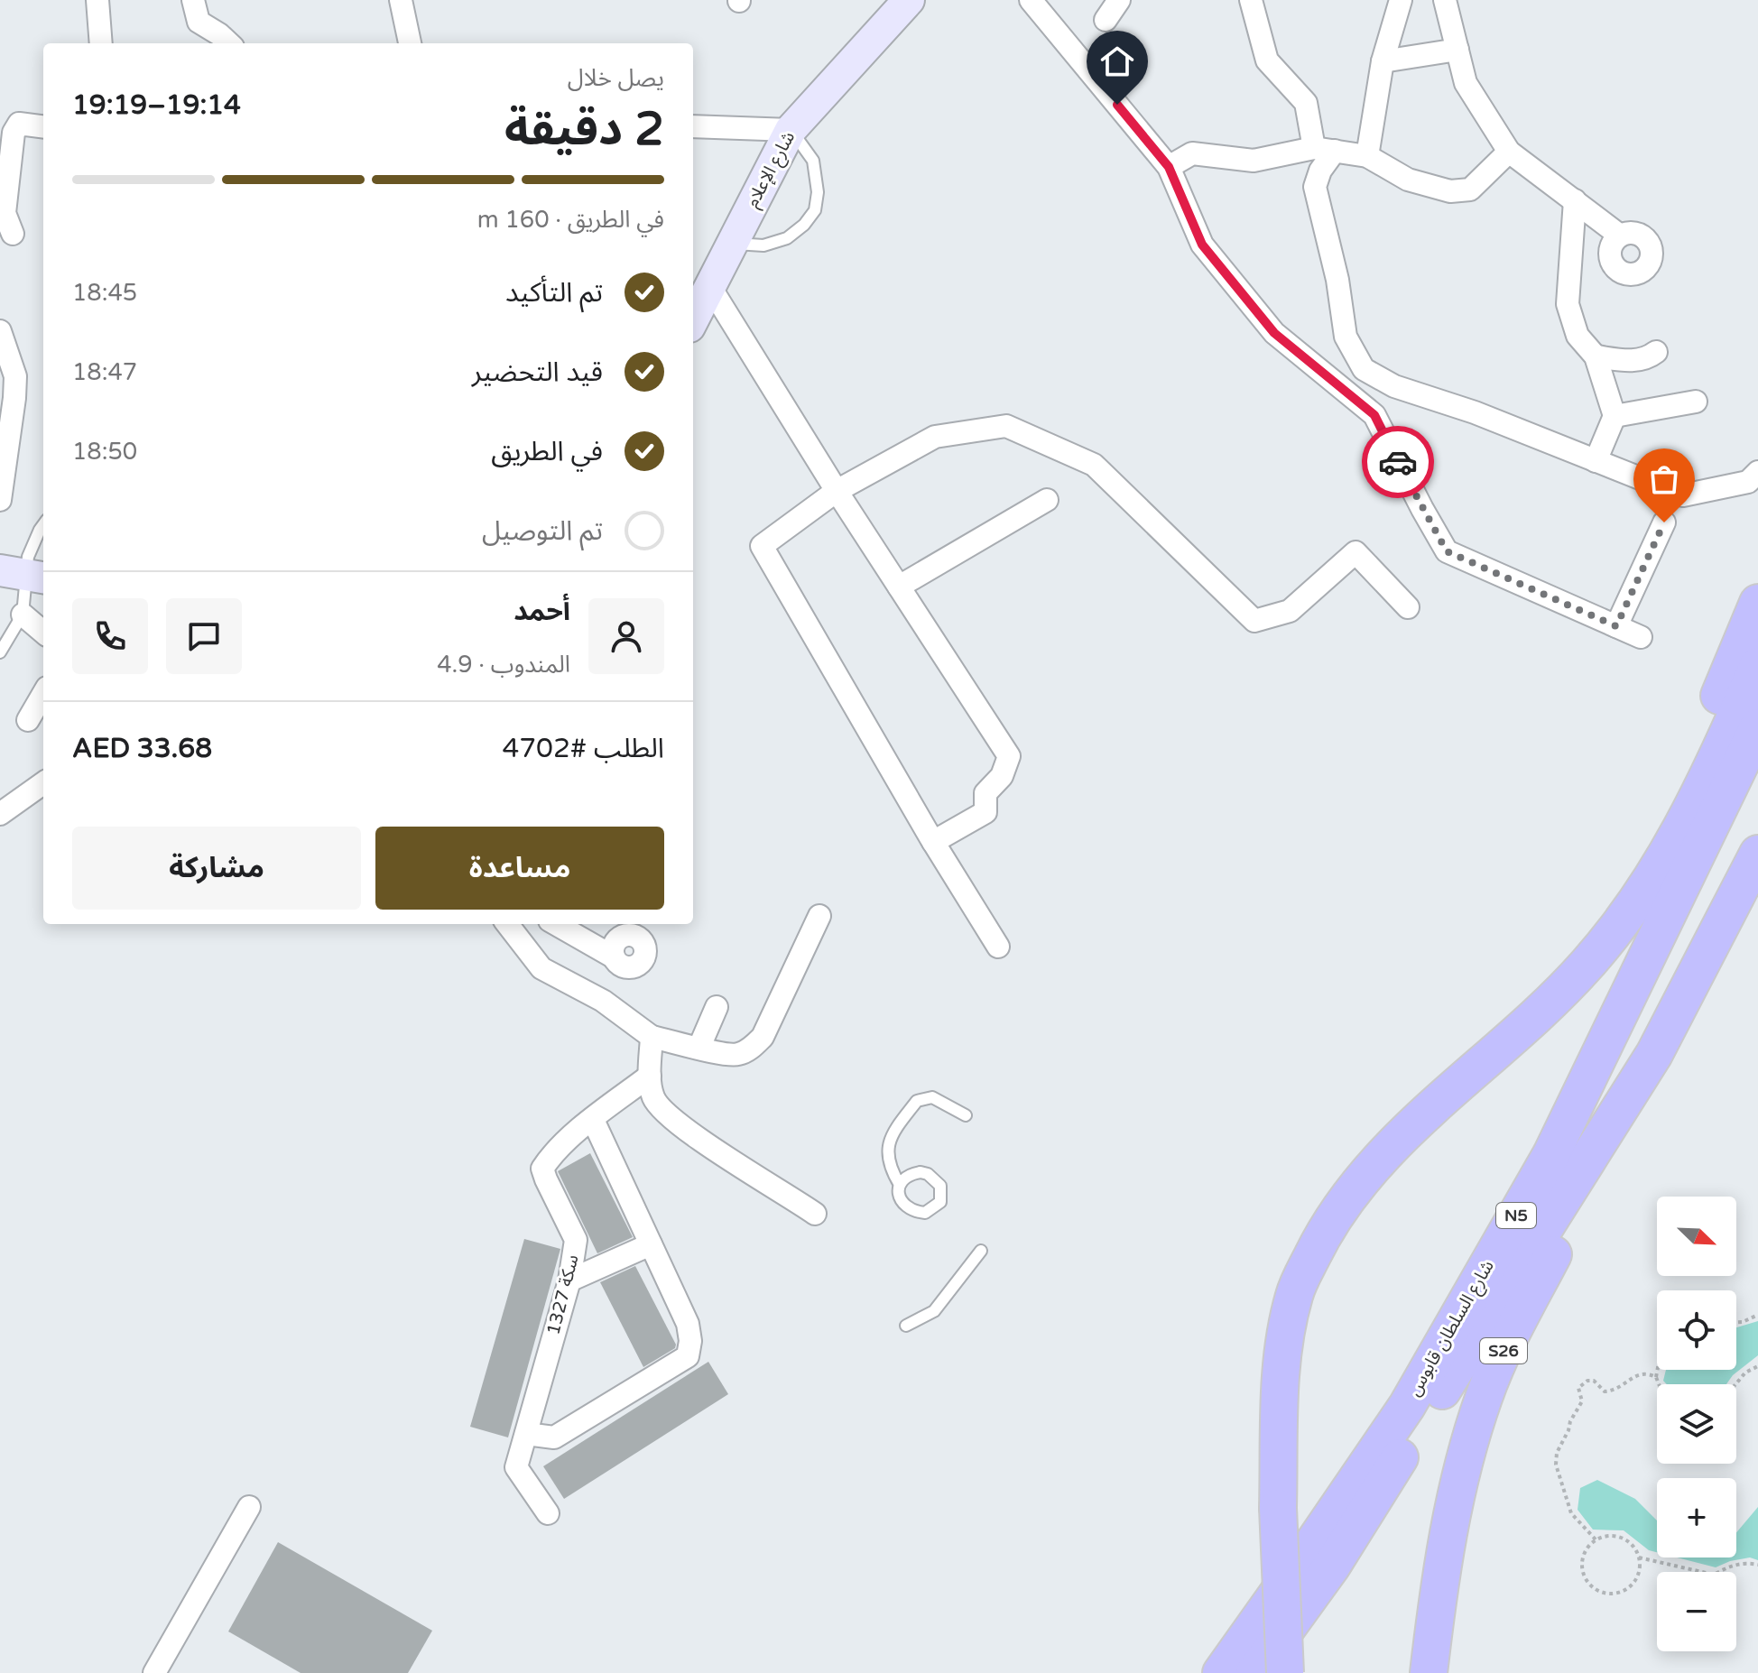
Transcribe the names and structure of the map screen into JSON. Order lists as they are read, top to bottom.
{
  "streets": {
    "highway": ["N5", "شارع السلطان قابوس", "S26"],
    "main road": ["شارع الإعلام"],
    "street": ["سكة 1327"]
  },
  "crossings": [
    ["شارع السلطان قابوس", "S26"]
  ],
  "north": "bottom right",
  "page": {
    "heading": ["2 دقيقة", "يصل خلال", "19:14–19:19"],
    "panel": [
      "أحمد",
      "المندوب · 4.9",
      "الطلب #4702",
      "AED 33.68"
    ],
    "bar": "في الطريق · 160 m",
    "list": [
      ["تم التأكيد", "18:45"],
      ["قيد التحضير", "18:47"],
      ["في الطريق", "18:50"],
      "تم التوصيل"
    ],
    "buttons": ["مساعدة", "مشاركة"],
    "map_buttons": ["+", "−"]
  }
}
